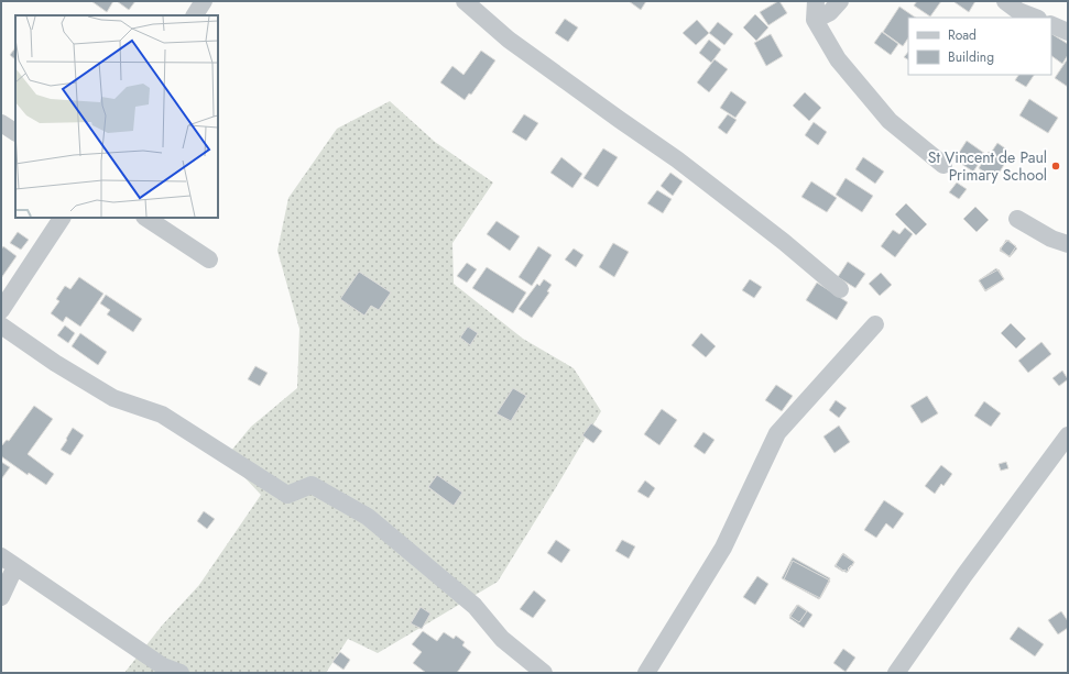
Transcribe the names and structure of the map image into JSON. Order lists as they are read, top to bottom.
{
  "places": ["St Vincent de Paul Primary School"],
  "legend": ["Road", "Building"]
}
